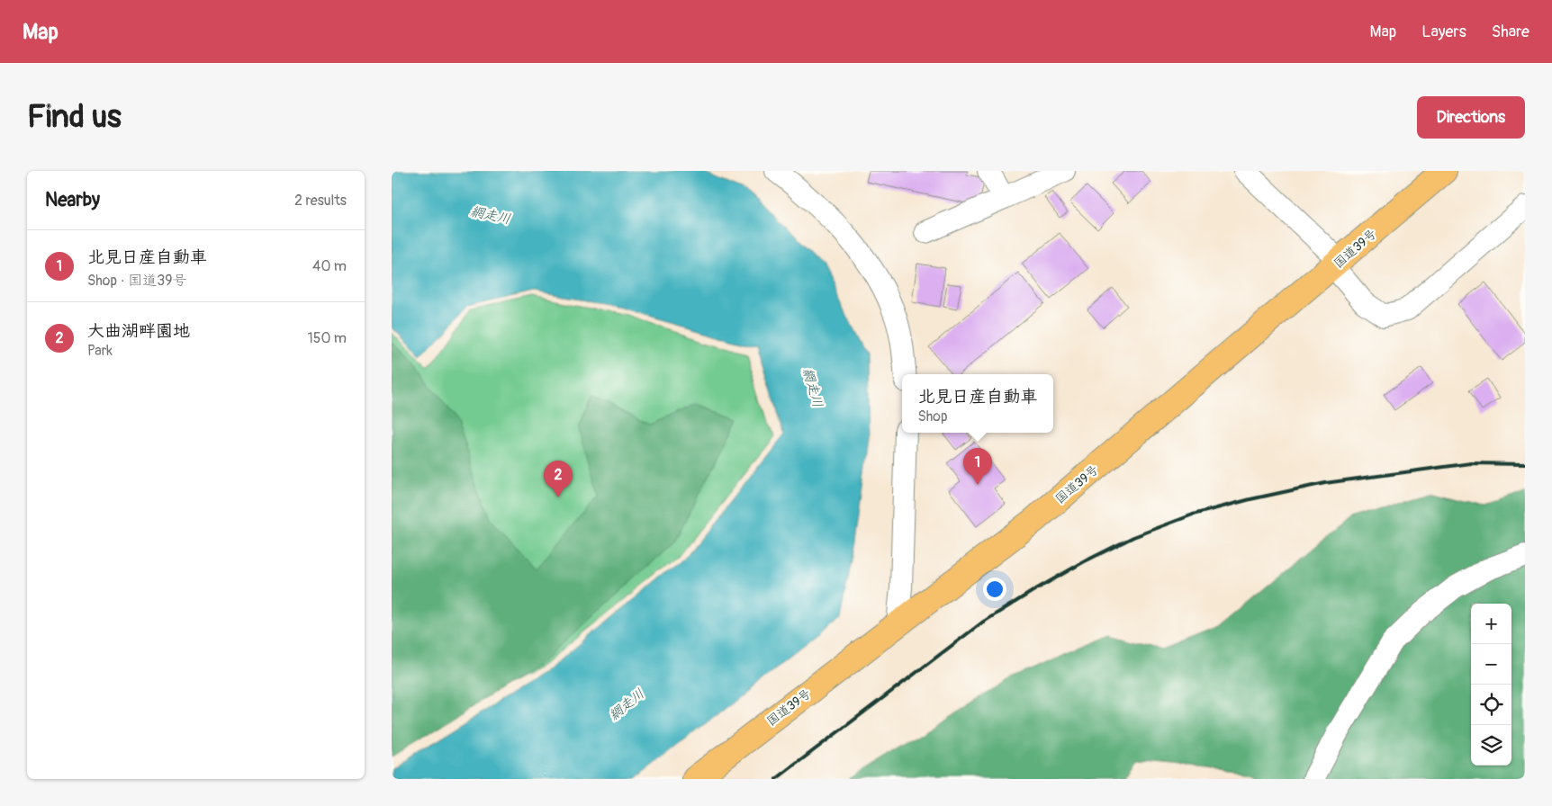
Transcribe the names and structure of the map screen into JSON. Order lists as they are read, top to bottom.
{
  "streets": {
    "highway": ["国道39号"]
  },
  "water": ["網走川"],
  "page": {
    "header": "Map",
    "nav": ["Map", "Layers", "Share"],
    "buttons": "Directions",
    "title": "Find us",
    "heading": ["Nearby", "2 results"],
    "list": [
      {
        "mark": "1",
        "name": "北見日産自動車",
        "note": "Shop · 国道39号",
        "value": "40 m"
      },
      {
        "mark": "2",
        "name": "大曲湖畔園地",
        "note": "Park",
        "value": "150 m"
      }
    ],
    "popup": ["北見日産自動車", "Shop"],
    "pins": ["1", "2"],
    "map_buttons": ["+", "−"]
  }
}
